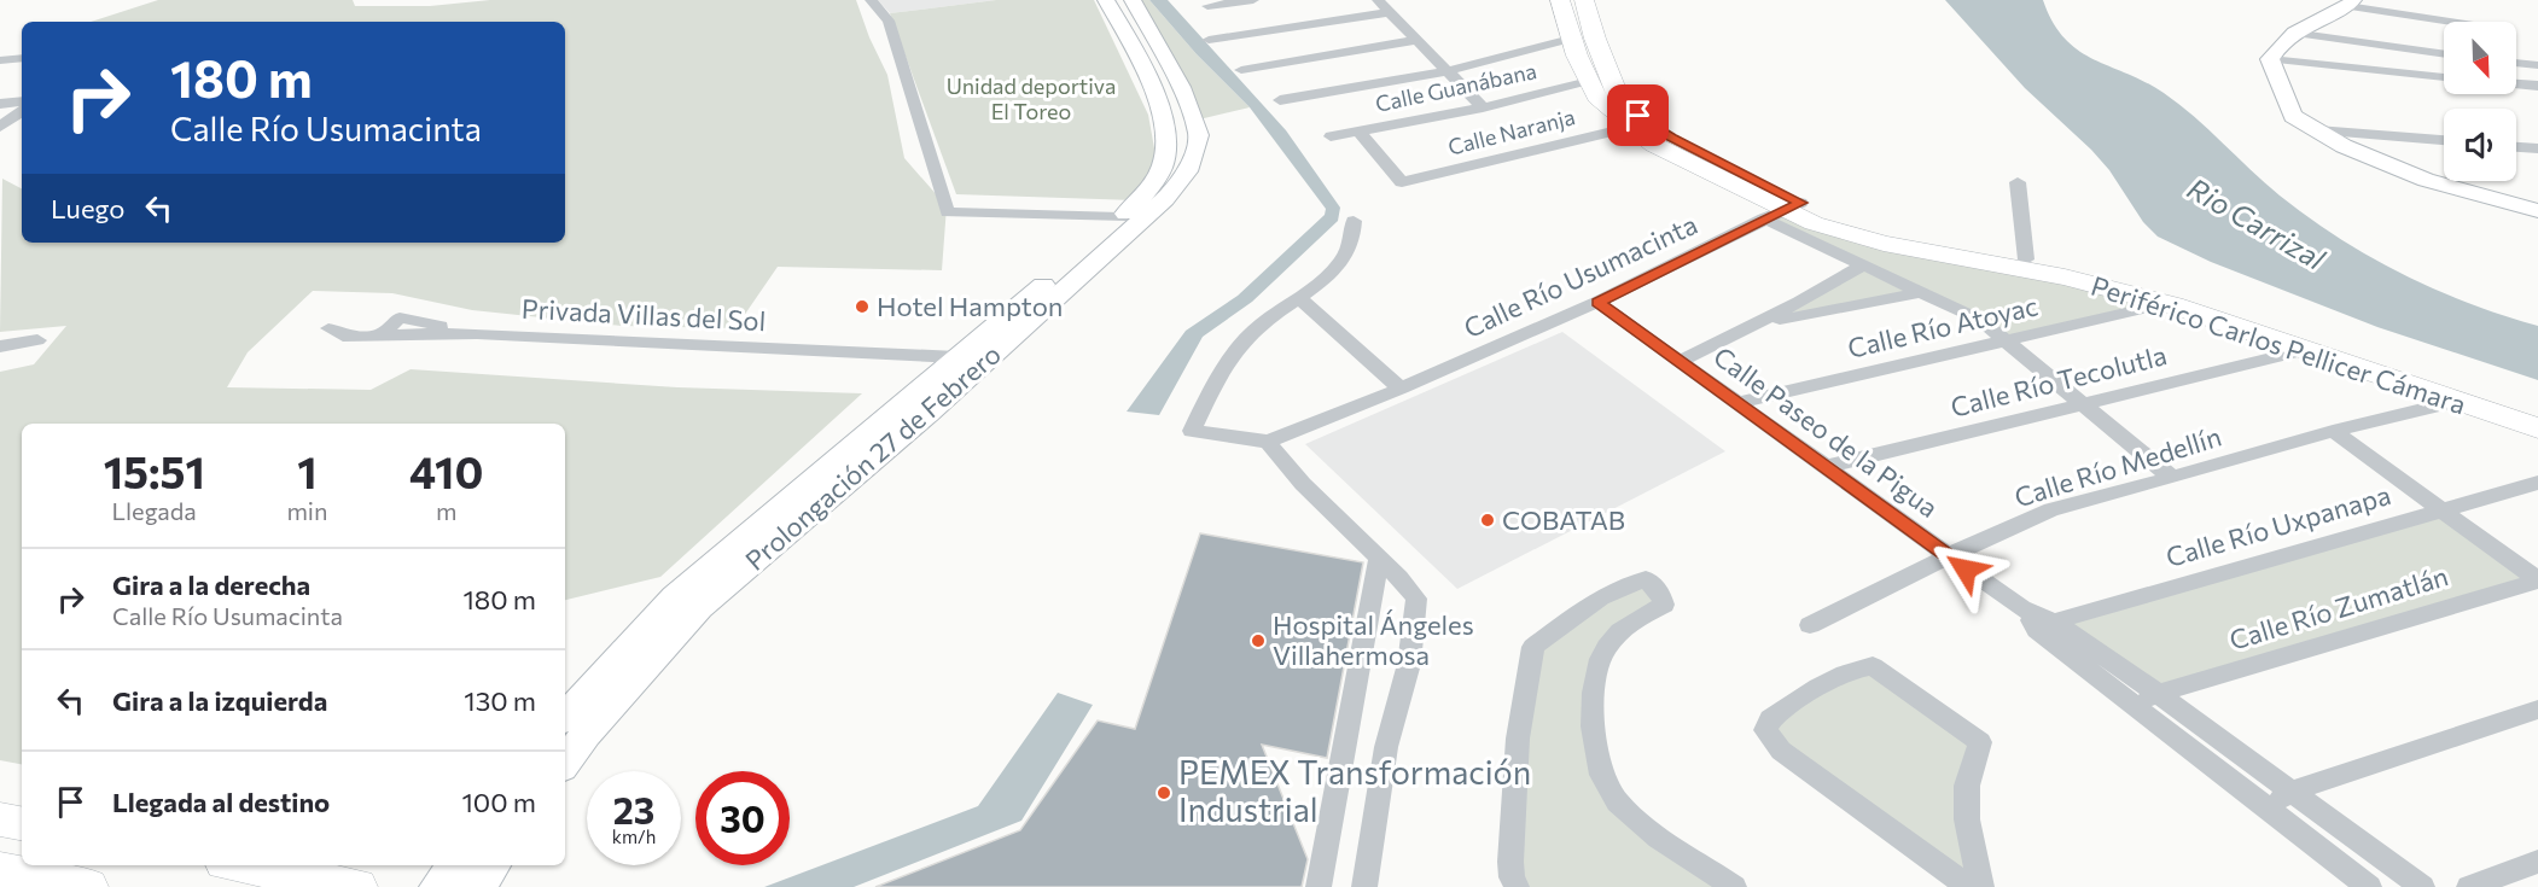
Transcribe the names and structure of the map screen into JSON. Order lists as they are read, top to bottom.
{
  "streets": {
    "main road": ["Periférico Carlos Pellicer Cámara", "Prolongación 27 de Febrero"],
    "street": [
      "Calle Guanábana",
      "Calle Naranja",
      "Calle Río Usumacinta",
      "Privada Villas del Sol",
      "Calle Río Atoyac",
      "Calle Río Tecolutla",
      "Calle Paseo de la Pigua",
      "Calle Río Medellín",
      "Calle Río Uxpanapa",
      "Calle Río Zumatlán"
    ]
  },
  "crossings": [
    ["Calle Guanábana", "Calle Naranja"],
    ["Calle Guanábana", "Periférico Carlos Pellicer Cámara"],
    ["Calle Naranja", "Periférico Carlos Pellicer Cámara"],
    ["Calle Río Usumacinta", "Periférico Carlos Pellicer Cámara"],
    ["Calle Río Usumacinta", "Calle Paseo de la Pigua"],
    ["Privada Villas del Sol", "Prolongación 27 de Febrero"],
    ["Calle Río Atoyac", "Periférico Carlos Pellicer Cámara"],
    ["Calle Río Atoyac", "Calle Paseo de la Pigua"],
    ["Periférico Carlos Pellicer Cámara", "Calle Río Tecolutla"],
    ["Periférico Carlos Pellicer Cámara", "Calle Río Medellín"],
    ["Calle Río Tecolutla", "Calle Paseo de la Pigua"],
    ["Calle Paseo de la Pigua", "Calle Río Medellín"],
    ["Calle Paseo de la Pigua", "Calle Río Uxpanapa"],
    ["Calle Paseo de la Pigua", "Calle Río Zumatlán"]
  ],
  "water": ["Rio Carrizal"],
  "parks": ["Unidad deportiva El Toreo"],
  "places": [
    "Hotel Hampton",
    "COBATAB",
    "Hospital Ángeles Villahermosa",
    "PEMEX Transformación Industrial"
  ],
  "north": "bottom right",
  "page": {
    "turn": ["180 m", "Calle Río Usumacinta"],
    "then": "Luego",
    "eta": [
      "15:51",
      "Llegada",
      "1",
      "min",
      "410",
      "m"
    ],
    "list": [
      {
        "name": "Gira a la derecha",
        "note": "Calle Río Usumacinta",
        "value": "180 m"
      },
      {
        "name": "Gira a la izquierda",
        "value": "130 m"
      },
      {
        "name": "Llegada al destino",
        "value": "100 m"
      }
    ],
    "speed": "23 km/h",
    "limit": "30"
  }
}
